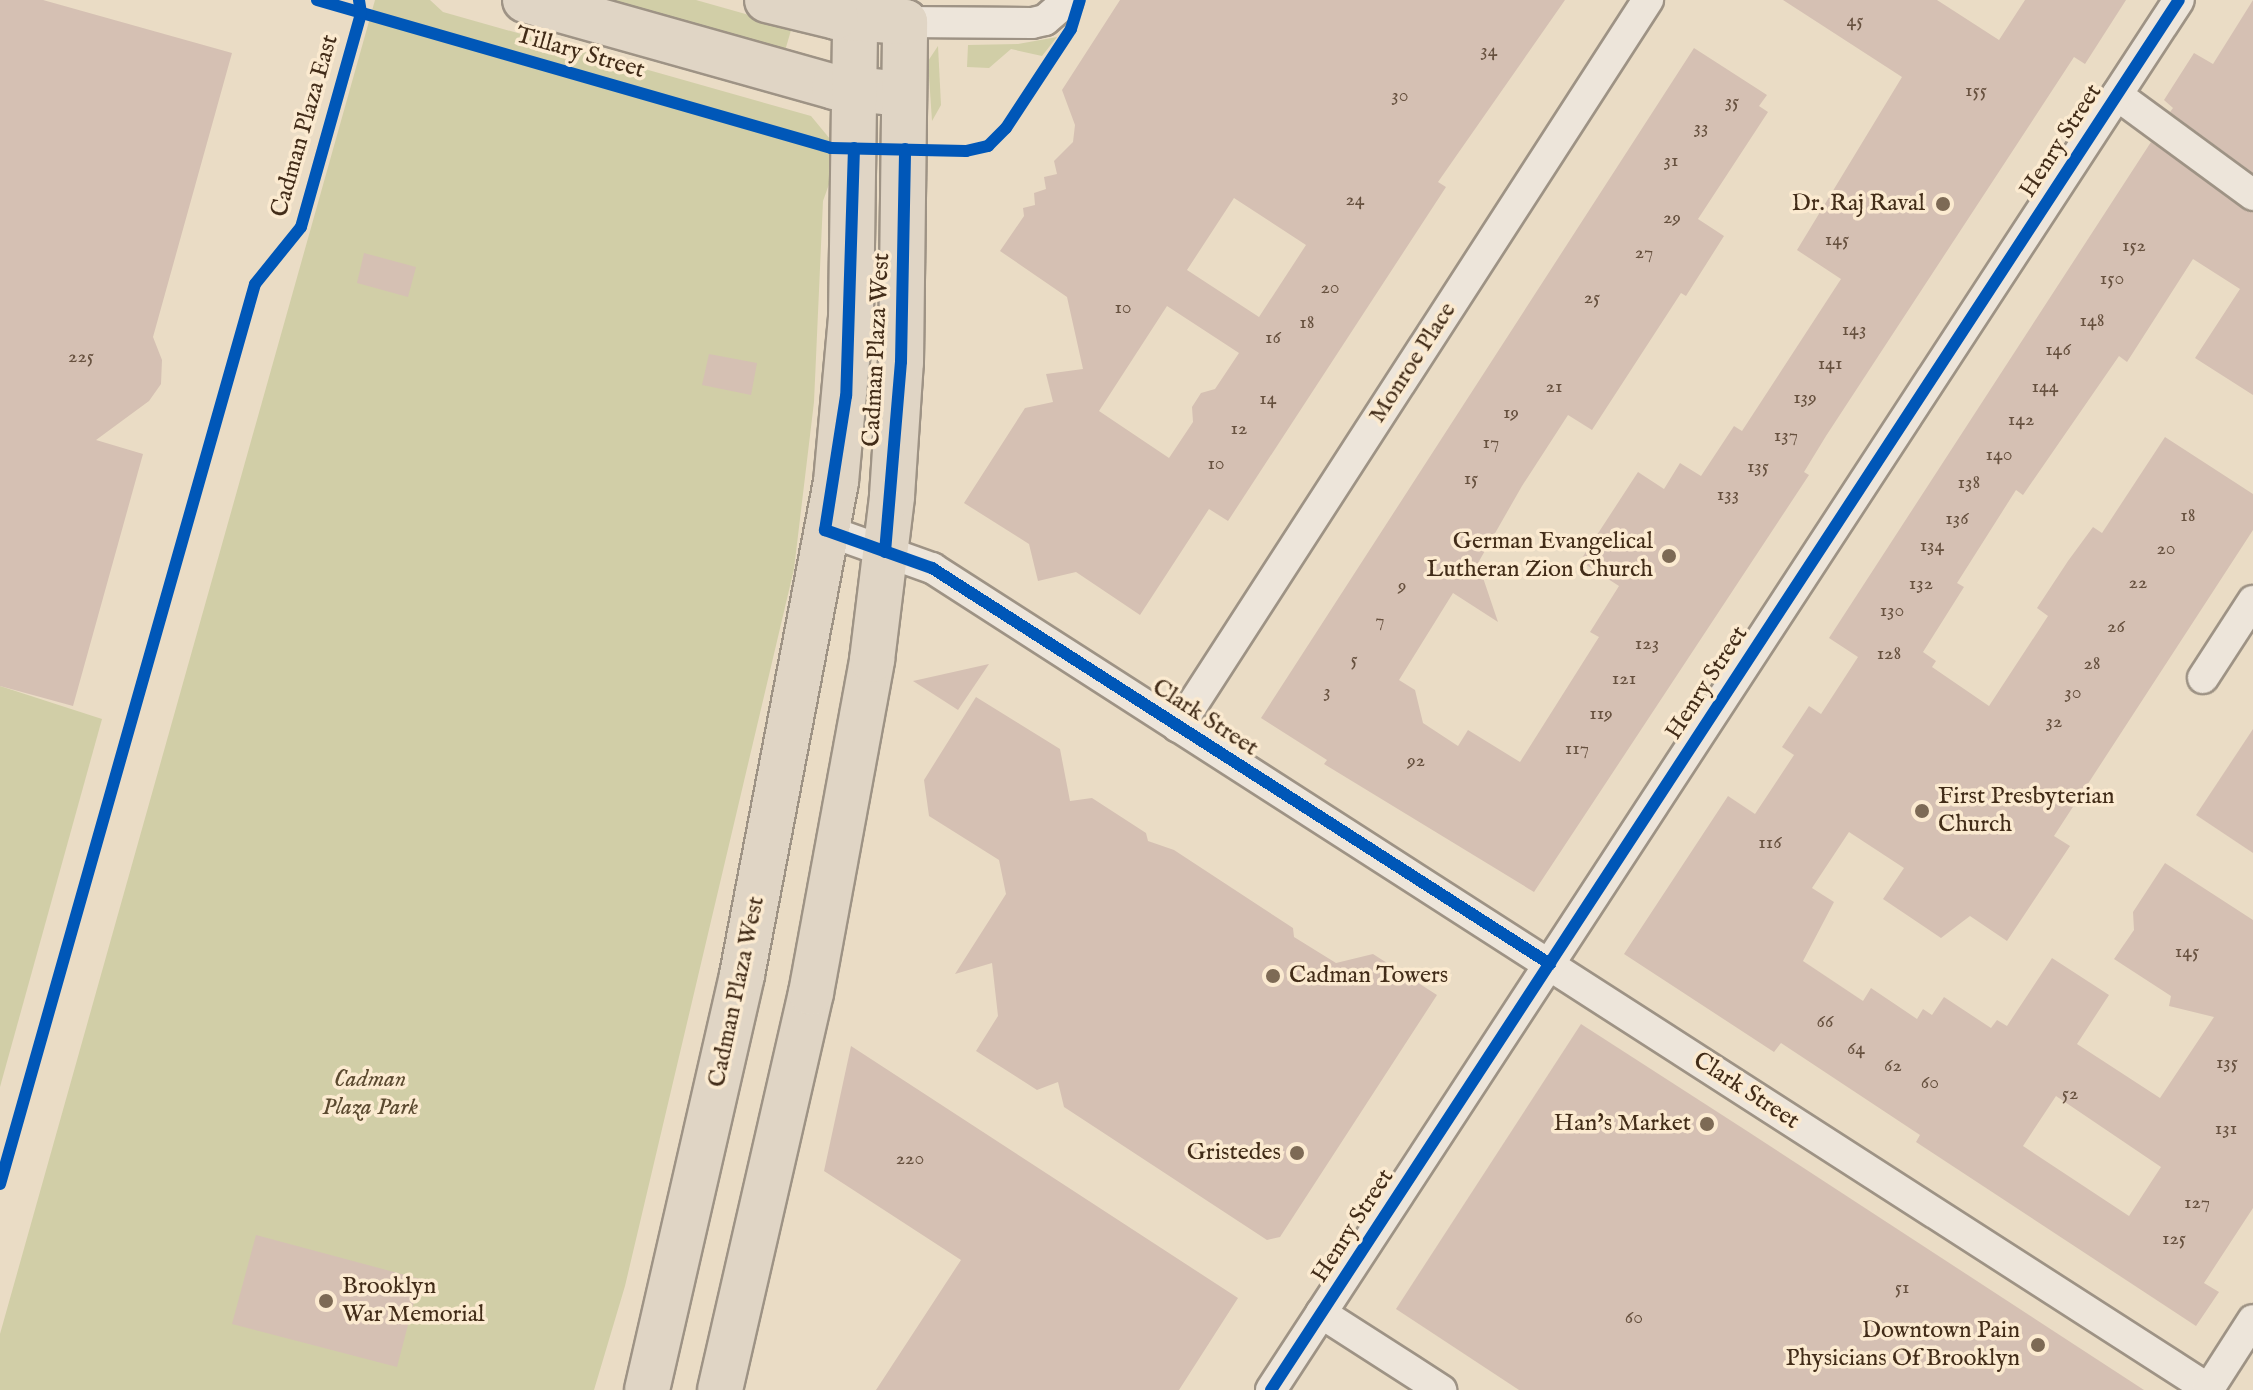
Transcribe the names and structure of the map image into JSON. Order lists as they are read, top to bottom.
{
  "streets": {
    "main road": ["Tillary Street", "Cadman Plaza West"],
    "street": ["Henry Street", "Monroe Place", "Clark Street"],
    "cycle path": ["Cadman Plaza East"]
  },
  "crossings": [
    ["Tillary Street", "Cadman Plaza West"],
    ["Henry Street", "Clark Street"],
    ["Cadman Plaza West", "Clark Street"],
    ["Monroe Place", "Clark Street"]
  ],
  "parks": ["Cadman Plaza Park"],
  "places": [
    "Dr. Raj Raval",
    "German Evangelical Lutheran Zion Church",
    "First Presbyterian Church",
    "Cadman Towers",
    "Han's Market",
    "Gristedes",
    "Brooklyn War Memorial",
    "Downtown Pain Physicians Of Brooklyn"
  ],
  "house_numbers": [
    "45",
    "34",
    "155",
    "30",
    "35",
    "33",
    "31",
    "24",
    "29",
    "145",
    "152",
    "27",
    "150",
    "20",
    "25",
    "10",
    "148",
    "18",
    "143",
    "16",
    "146",
    "225",
    "141",
    "21",
    "144",
    "139",
    "14",
    "19",
    "142",
    "12",
    "137",
    "17",
    "140",
    "10",
    "135",
    "15",
    "138",
    "133",
    "18",
    "136",
    "134",
    "20",
    "22",
    "132",
    "9",
    "130",
    "7",
    "26",
    "123",
    "128",
    "5",
    "28",
    "121",
    "3",
    "30",
    "119",
    "32",
    "117",
    "92",
    "116",
    "145",
    "66",
    "64",
    "135",
    "62",
    "60",
    "52",
    "131",
    "220",
    "127",
    "125",
    "51",
    "60"
  ]
}
